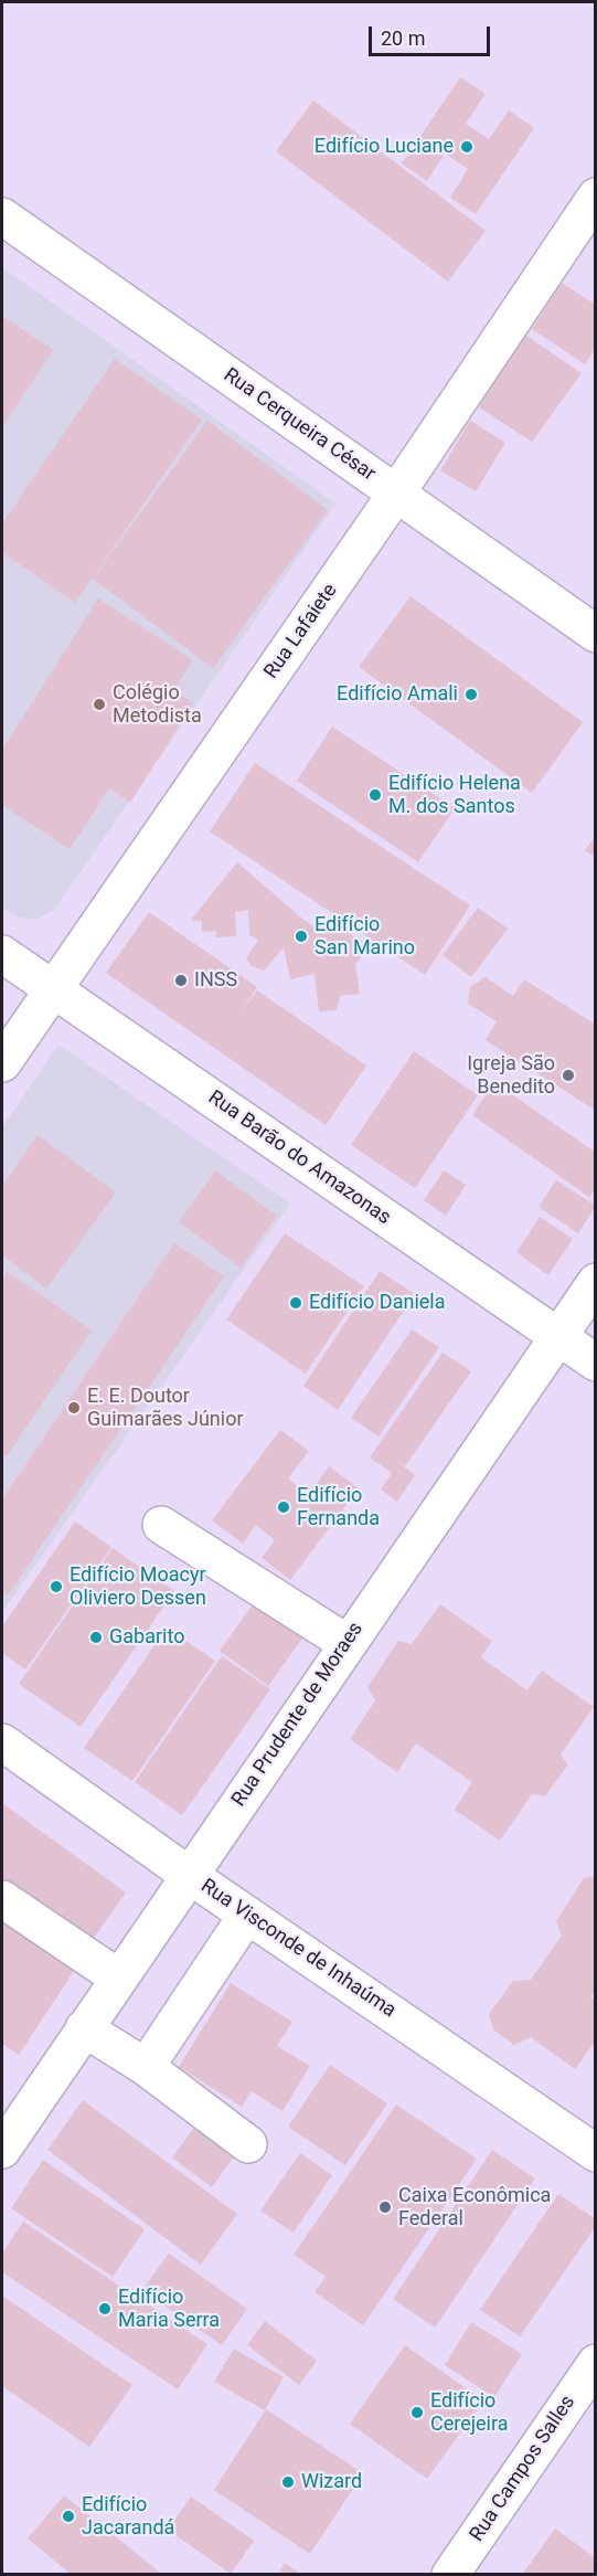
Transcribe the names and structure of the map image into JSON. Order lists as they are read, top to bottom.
{
  "streets": {
    "street": [
      "Rua Cerqueira César",
      "Rua Lafaiete",
      "Rua Barão do Amazonas",
      "Rua Prudente de Moraes",
      "Rua Visconde de Inhaúma",
      "Rua Campos Salles"
    ]
  },
  "crossings": [
    ["Rua Cerqueira César", "Rua Lafaiete"],
    ["Rua Lafaiete", "Rua Barão do Amazonas"],
    ["Rua Barão do Amazonas", "Rua Prudente de Moraes"],
    ["Rua Prudente de Moraes", "Rua Visconde de Inhaúma"]
  ],
  "places": [
    "Edifício Luciane",
    "Edifício Amali",
    "Colégio Metodista",
    "Edifício Helena M. dos Santos",
    "Edifício San Marino",
    "INSS",
    "Igreja São Benedito",
    "Edifício Daniela",
    "E. E. Doutor Guimarães Júnior",
    "Edifício Fernanda",
    "Edifício Moacyr Oliviero Dessen",
    "Gabarito",
    "Caixa Econômica Federal",
    "Edifício Maria Serra",
    "Edifício Cerejeira",
    "Wizard",
    "Edifício Jacarandá"
  ],
  "scale_bar": "20 m"
}
